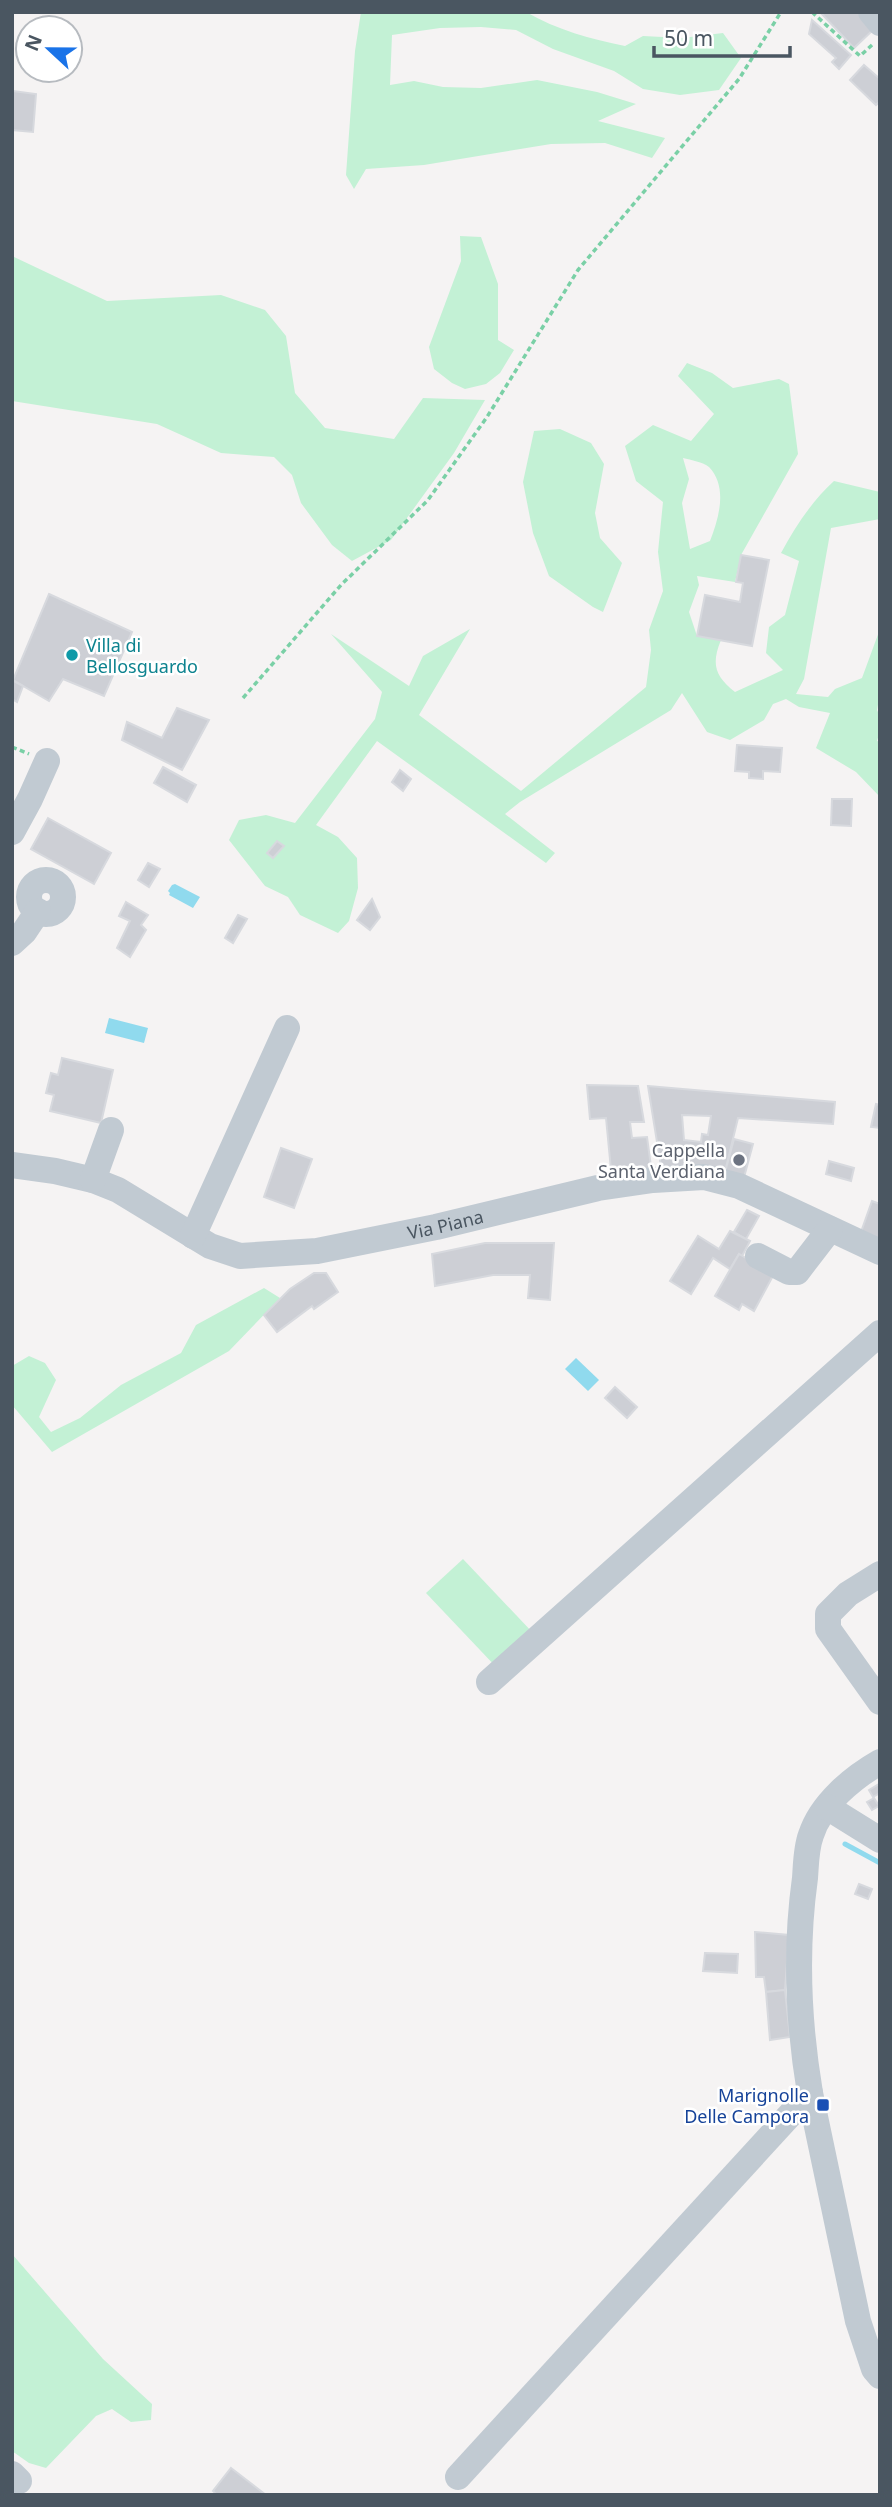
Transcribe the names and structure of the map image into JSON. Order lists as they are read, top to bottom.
{
  "streets": {
    "street": ["Via Piana"]
  },
  "places": {
    "other": ["Villa di Bellosguardo", "Cappella Santa Verdiana"],
    "transit": ["Marignolle Delle Campora"]
  },
  "scale_bar": "50 m",
  "north": "left"
}
